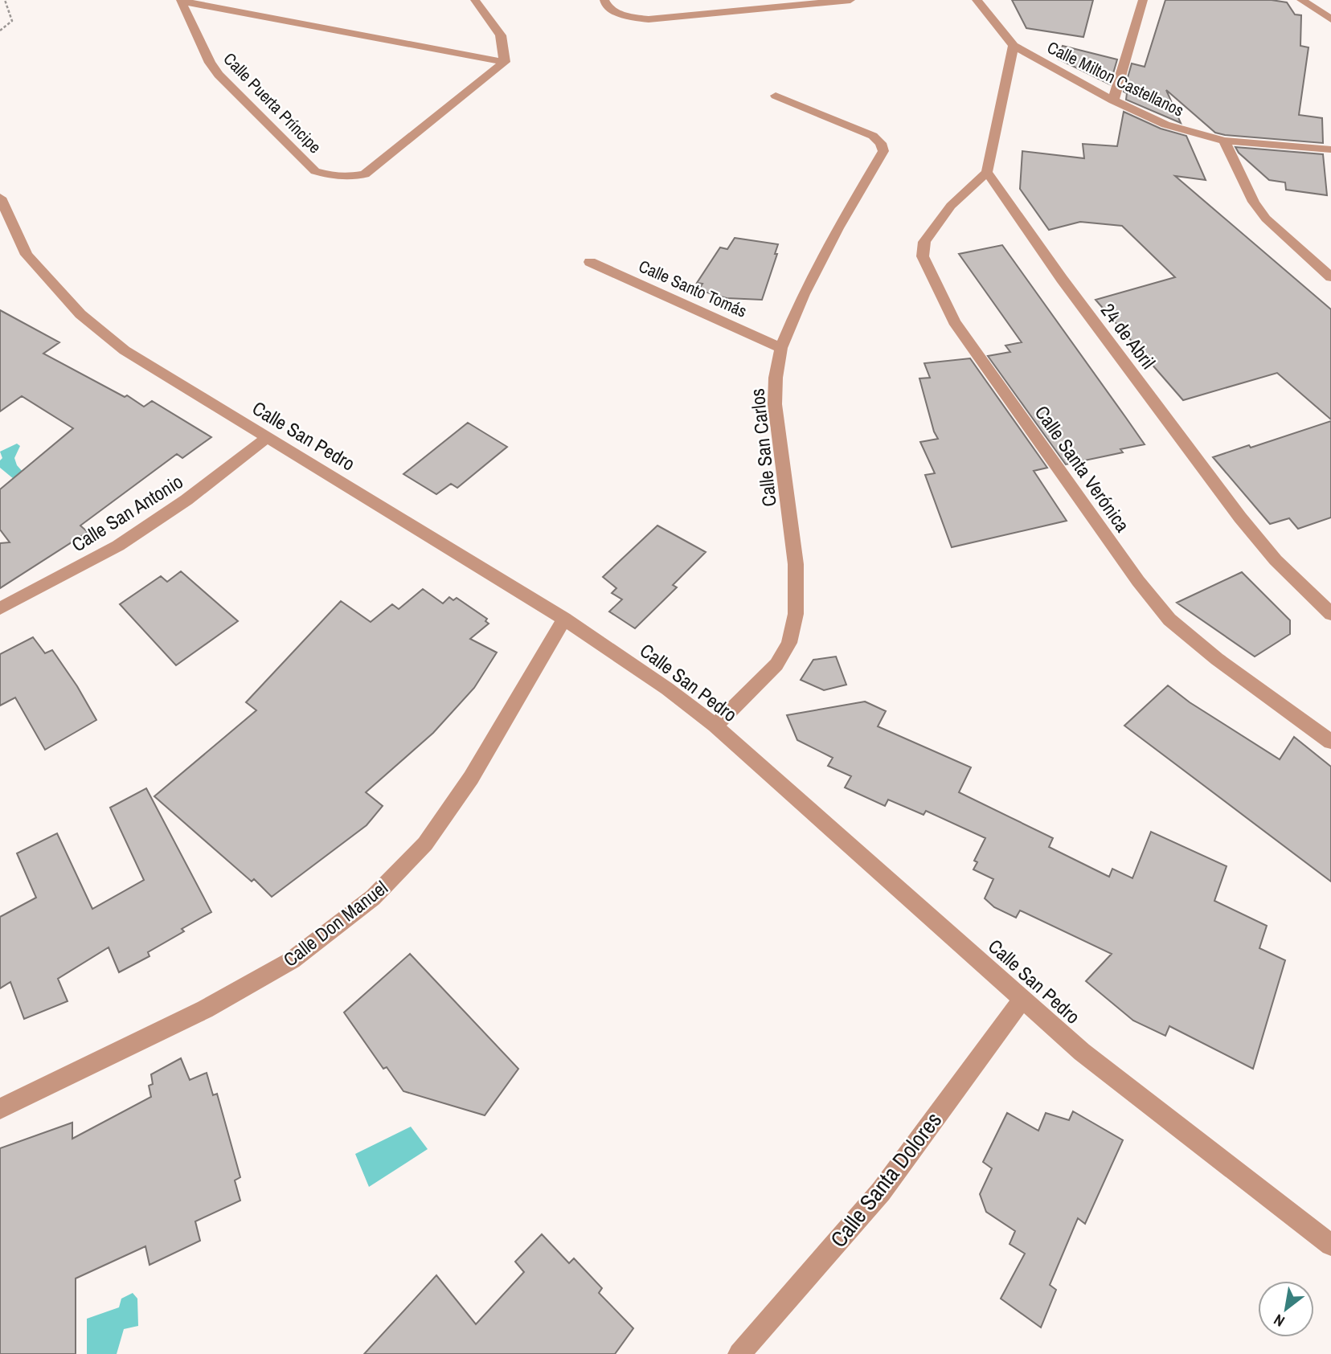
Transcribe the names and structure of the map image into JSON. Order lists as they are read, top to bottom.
{
  "streets": {
    "street": [
      "Calle Milton Castellanos",
      "Calle Puerta Príncipe",
      "Calle Santo Tomás",
      "24 de Abril",
      "Calle San Pedro",
      "Calle San Carlos",
      "Calle Santa Verónica",
      "Calle San Antonio",
      "Calle Don Manuel",
      "Calle Santa Dolores"
    ]
  },
  "crossings": [
    ["Calle Santo Tomás", "Calle San Carlos"],
    ["24 de Abril", "Calle Santa Verónica"],
    ["Calle San Pedro", "Calle San Carlos"],
    ["Calle San Pedro", "Calle San Antonio"],
    ["Calle San Pedro", "Calle Don Manuel"],
    ["Calle San Pedro", "Calle Santa Dolores"]
  ],
  "north": "bottom left"
}
